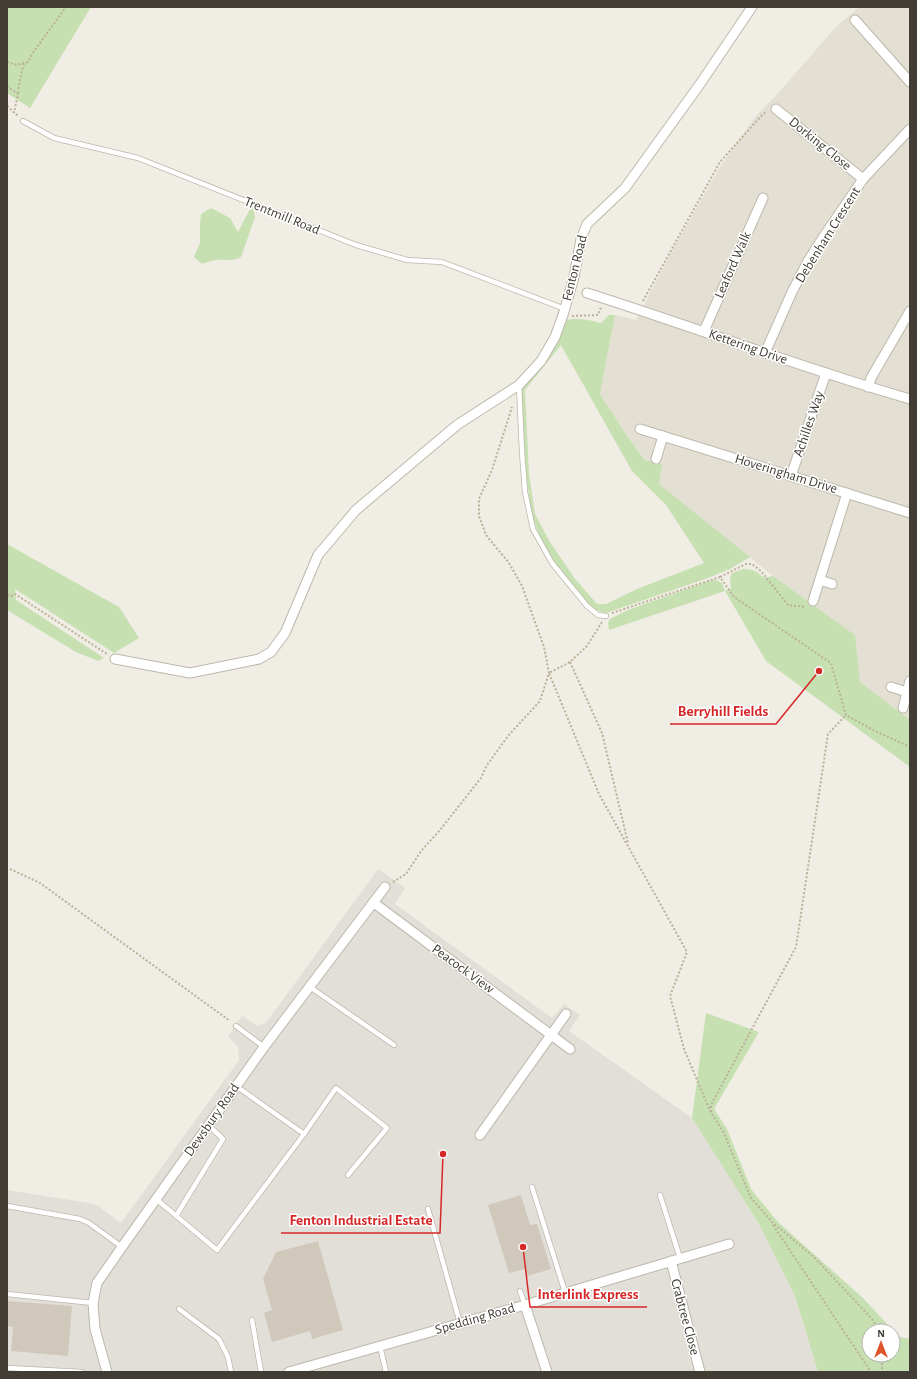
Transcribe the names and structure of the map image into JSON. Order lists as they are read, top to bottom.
{
  "streets": {
    "street": [
      "Dorking Close",
      "Debenham Crescent",
      "Leaford Walk",
      "Fenton Road",
      "Kettering Drive",
      "Achilles Way",
      "Hoveringham Drive",
      "Peacock View",
      "Dewsbury Road",
      "Crabtree Close",
      "Spedding Road"
    ],
    "lane": ["Trentmill Road"]
  },
  "crossings": [
    ["Dorking Close", "Debenham Crescent"],
    ["Trentmill Road", "Fenton Road"],
    ["Debenham Crescent", "Kettering Drive"],
    ["Leaford Walk", "Kettering Drive"],
    ["Kettering Drive", "Achilles Way"],
    ["Achilles Way", "Hoveringham Drive"],
    ["Peacock View", "Dewsbury Road"],
    ["Crabtree Close", "Spedding Road"]
  ],
  "places": ["Berryhill Fields", "Fenton Industrial Estate", "Interlink Express"],
  "north": "top"
}
